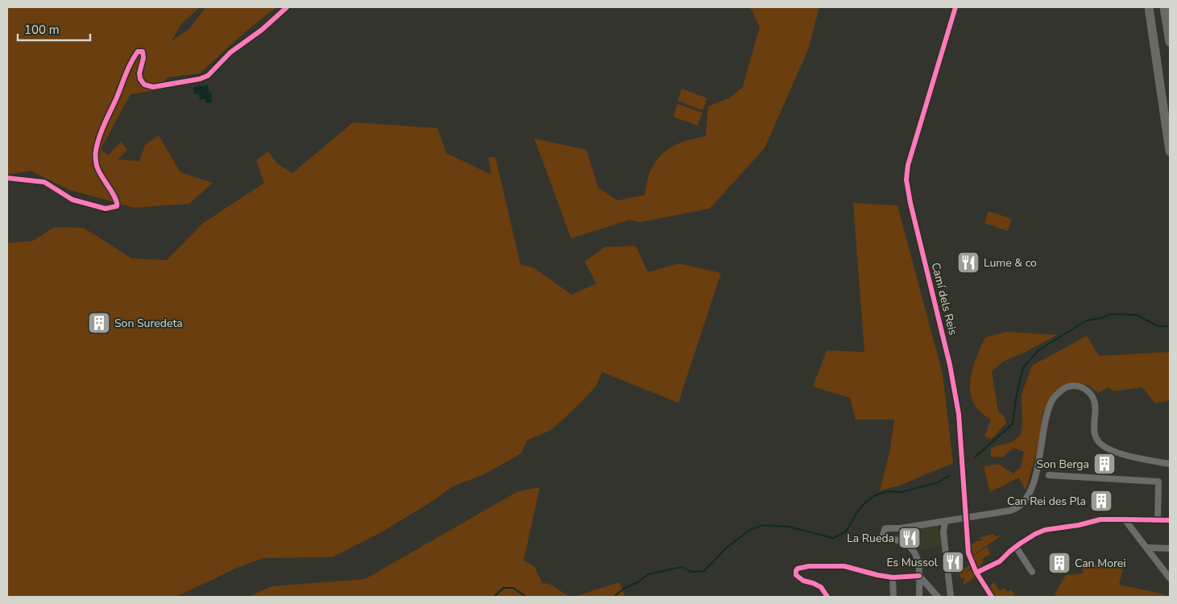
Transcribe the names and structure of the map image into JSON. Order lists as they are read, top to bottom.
{
  "streets": {
    "street": ["Camí dels Reis"]
  },
  "places": {
    "restaurant": ["Lume & co", "La Rueda", "Es Mussol"],
    "building": [
      "Son Suredeta",
      "Son Berga",
      "Can Rei des Pla",
      "Can Morei"
    ]
  },
  "scale_bar": "100 m"
}
